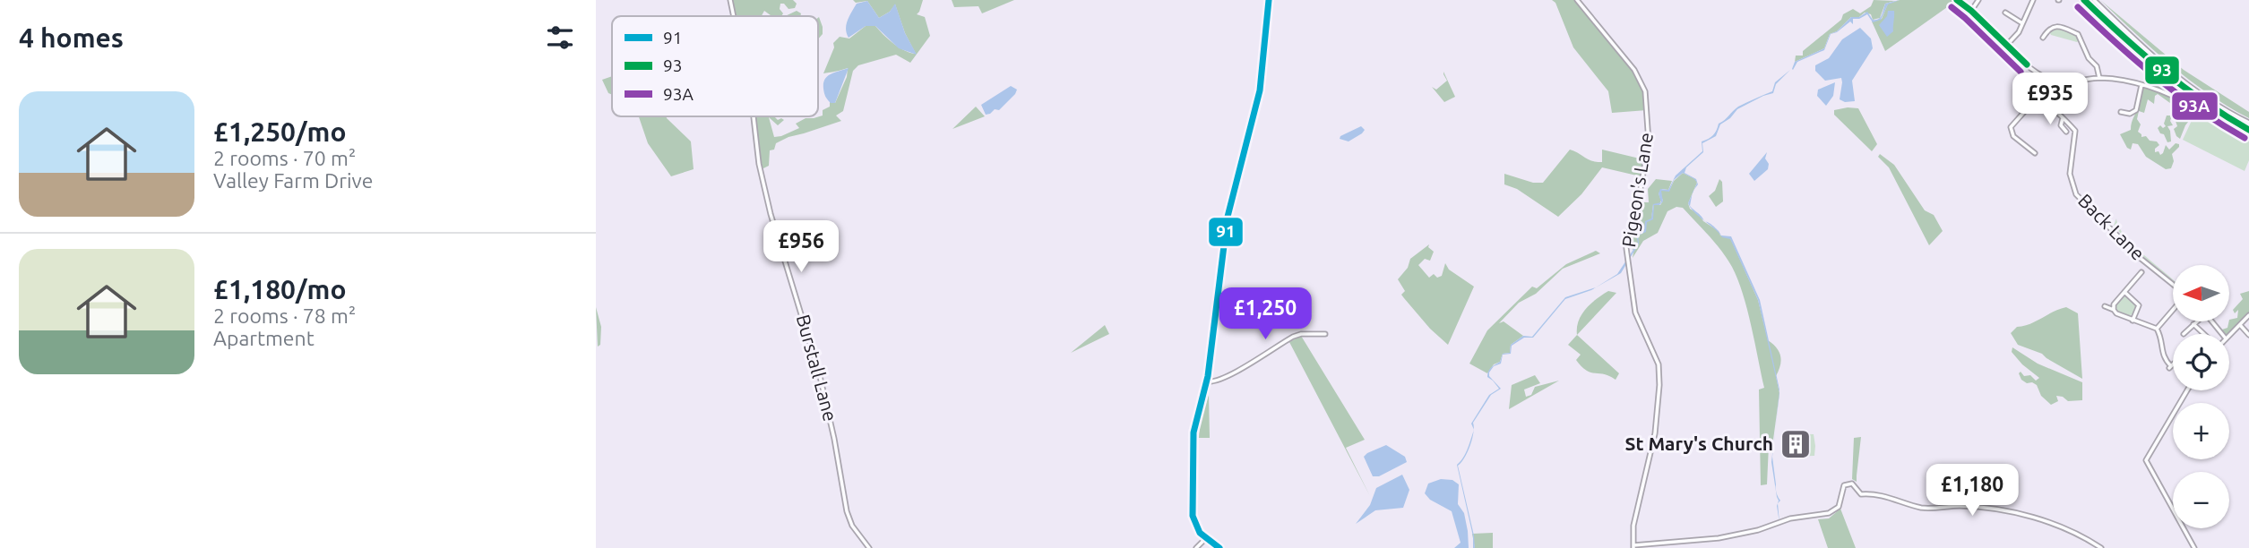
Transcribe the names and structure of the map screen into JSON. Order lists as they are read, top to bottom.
{
  "streets": {
    "street": ["Pigeon's Lane", "Back Lane", "Burstall Lane"]
  },
  "places": {
    "building": ["St Mary's Church"]
  },
  "lines": ["transit line 91", "transit line 93", "transit line 93A"],
  "legend": ["91", "93", "93A"],
  "north": "left",
  "page": {
    "heading": "4 homes",
    "price": [
      "£935",
      "£956",
      "£1,250",
      "£1,180"
    ],
    "list": [
      {
        "name": "£1,250/mo",
        "note": "2 rooms · 70 m² · Valley Farm Drive"
      },
      {
        "name": "£1,180/mo",
        "note": "2 rooms · 78 m² · Apartment"
      }
    ],
    "map_buttons": ["+", "−"]
  }
}
